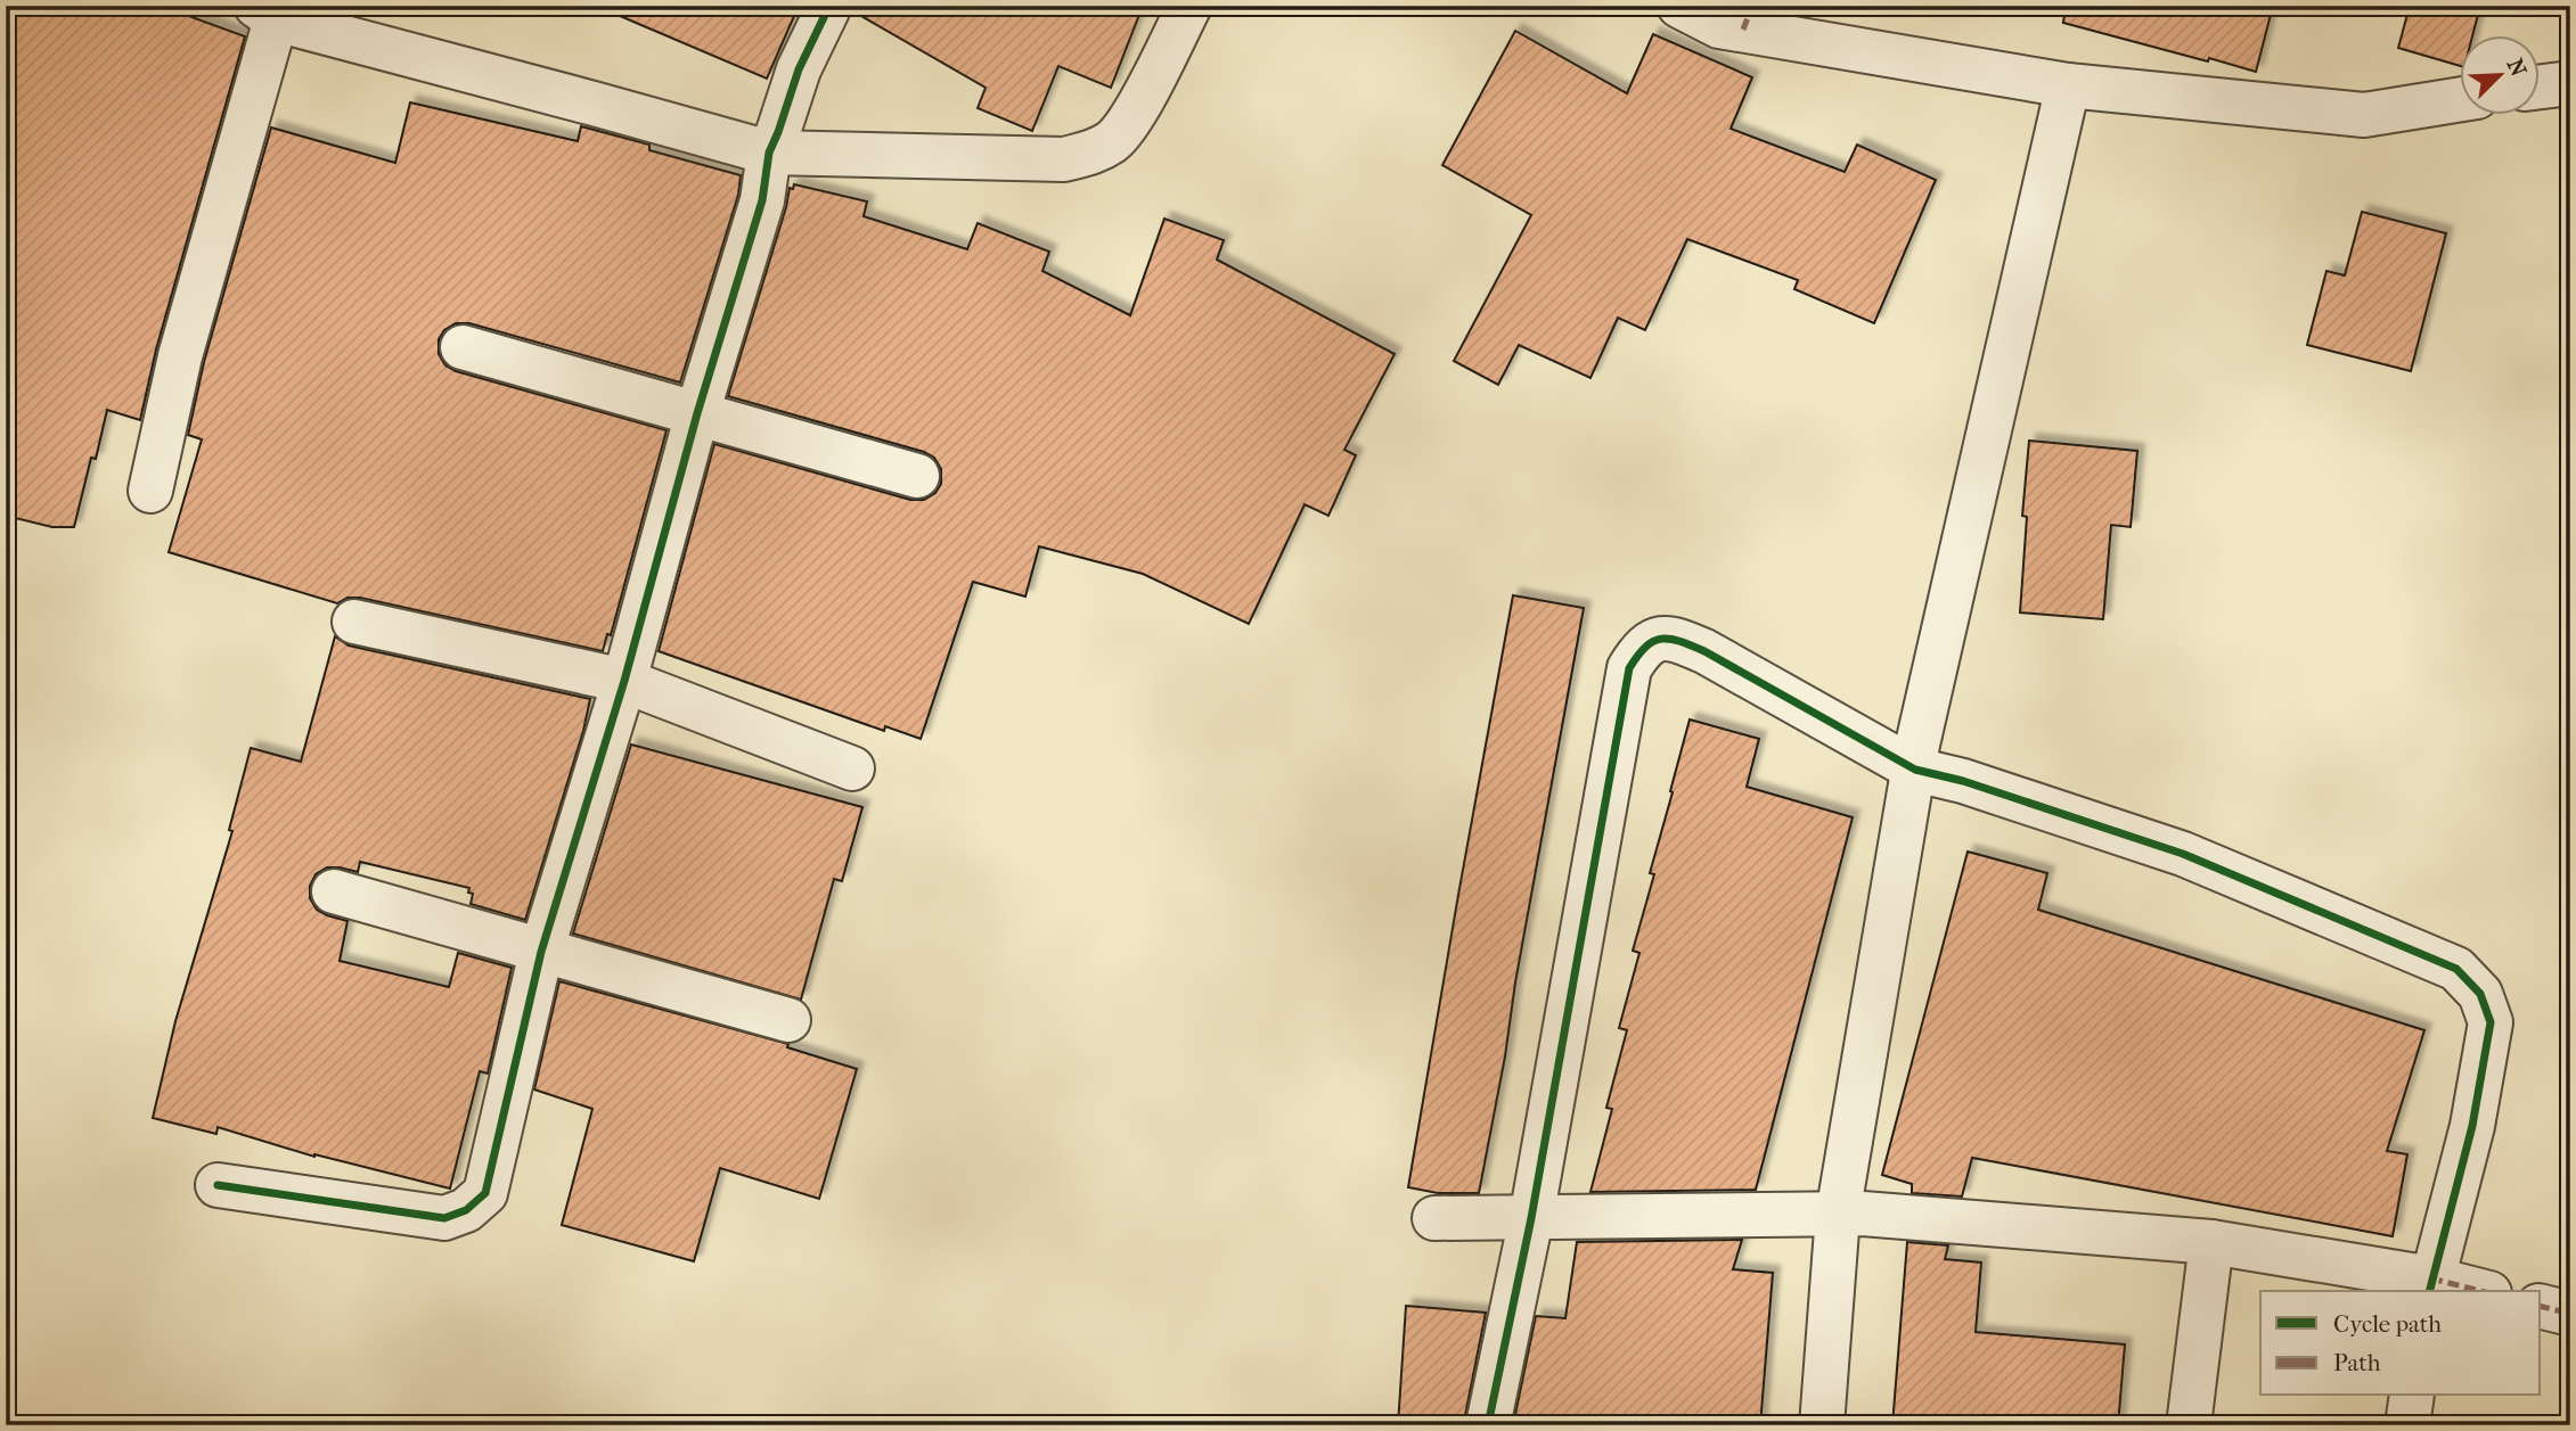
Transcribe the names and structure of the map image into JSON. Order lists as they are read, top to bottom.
{
  "legend": ["Cycle path", "Path"],
  "north": "top right"
}
